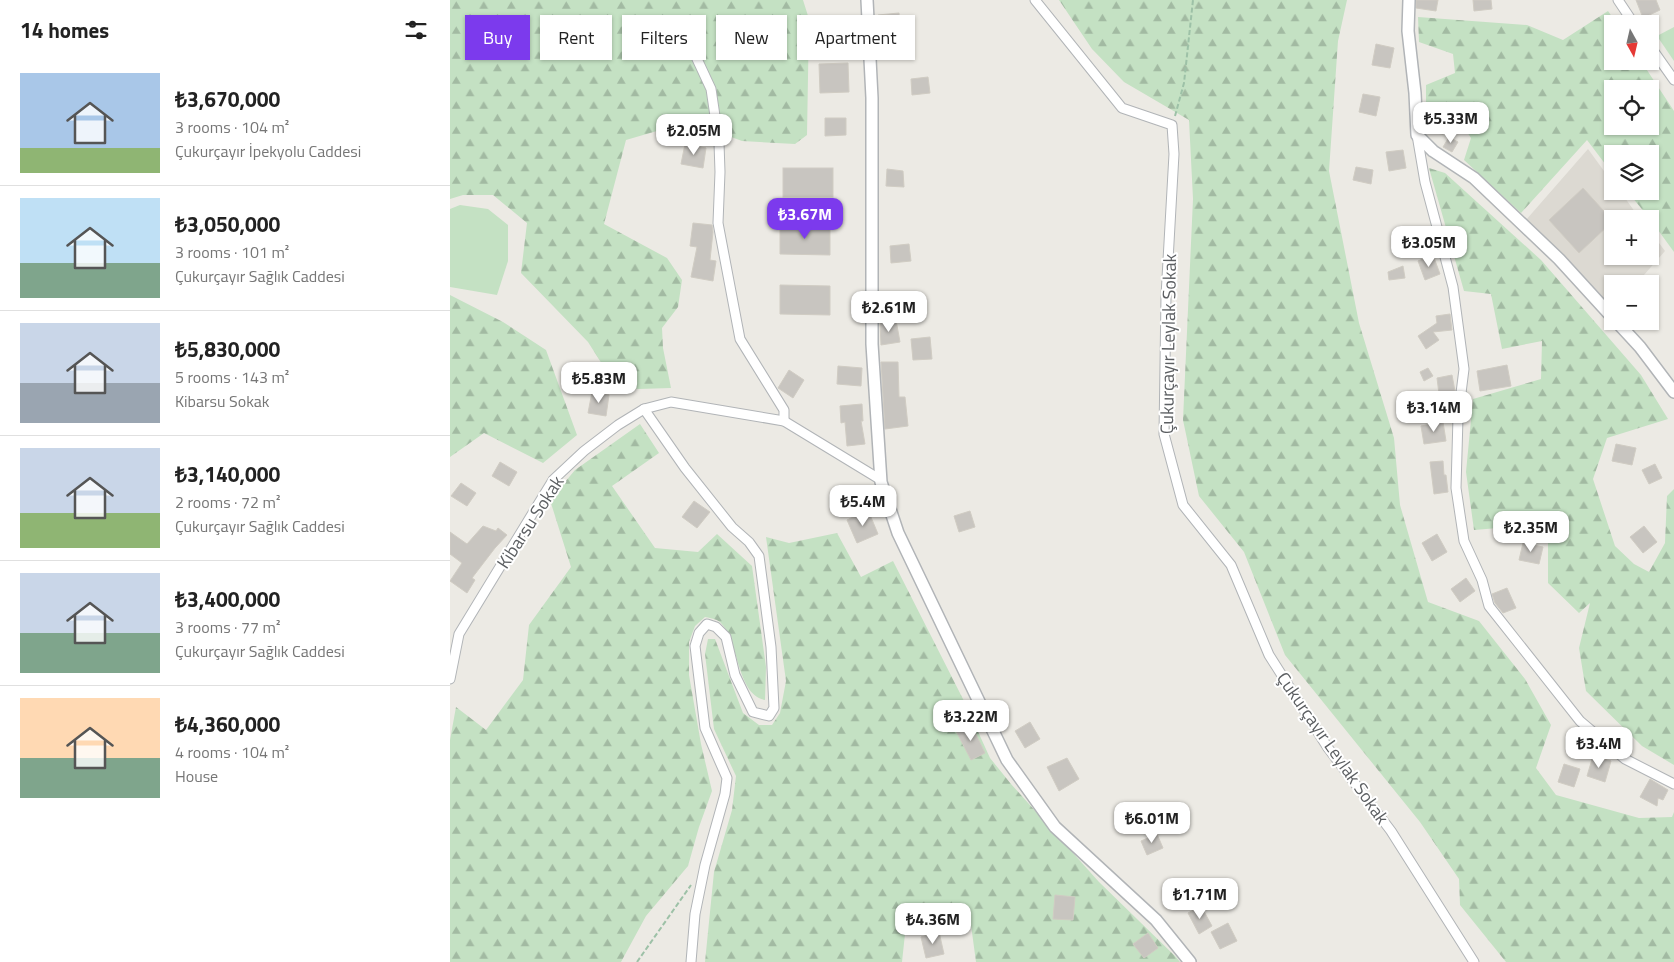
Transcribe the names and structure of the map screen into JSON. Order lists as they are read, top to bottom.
{
  "streets": {
    "street": ["Çukurçayır Leylak Sokak", "Kibarsu Sokak"]
  },
  "north": "bottom",
  "page": {
    "heading": "14 homes",
    "map_buttons": ["+", "−"],
    "chip": [
      "Buy",
      "Rent",
      "Filters",
      "New",
      "Apartment"
    ],
    "list": [
      {
        "name": "₺3,670,000",
        "note": "3 rooms · 104 m² · Çukurçayır İpekyolu Caddesi"
      },
      {
        "name": "₺3,050,000",
        "note": "3 rooms · 101 m² · Çukurçayır Sağlık Caddesi"
      },
      {
        "name": "₺5,830,000",
        "note": "5 rooms · 143 m² · Kibarsu Sokak"
      },
      {
        "name": "₺3,140,000",
        "note": "2 rooms · 72 m² · Çukurçayır Sağlık Caddesi"
      },
      {
        "name": "₺3,400,000",
        "note": "3 rooms · 77 m² · Çukurçayır Sağlık Caddesi"
      },
      {
        "name": "₺4,360,000",
        "note": "4 rooms · 104 m² · House"
      }
    ],
    "price": [
      "₺5.33M",
      "₺2.05M",
      "₺3.67M",
      "₺3.05M",
      "₺2.61M",
      "₺5.83M",
      "₺3.14M",
      "₺5.4M",
      "₺2.35M",
      "₺3.22M",
      "₺3.4M",
      "₺6.01M",
      "₺1.71M",
      "₺4.36M"
    ]
  }
}
